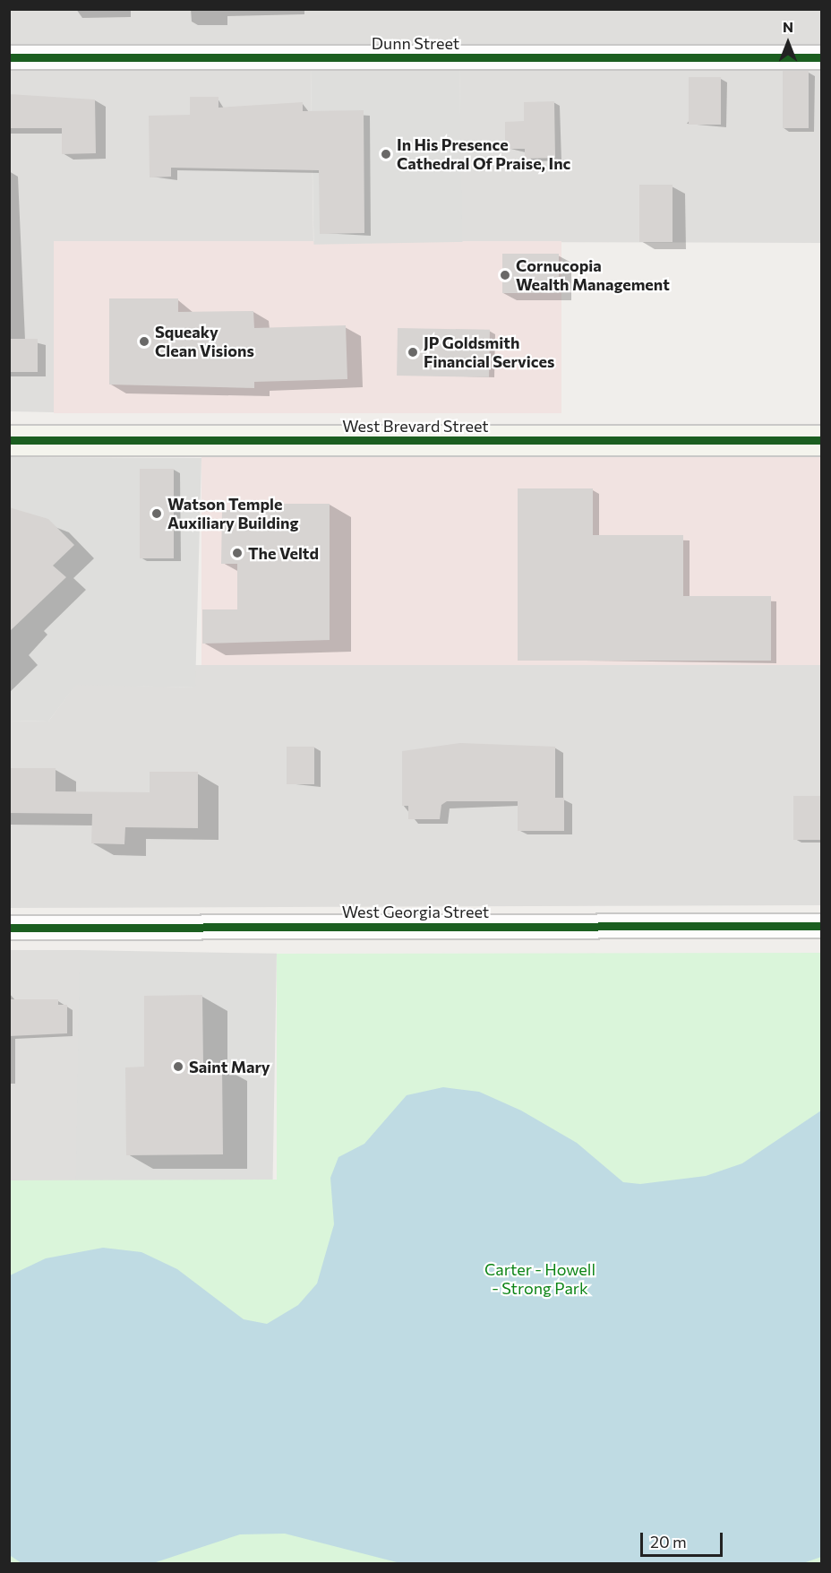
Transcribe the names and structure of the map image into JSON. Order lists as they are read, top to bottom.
{
  "streets": {
    "street": ["Dunn Street", "West Brevard Street", "West Georgia Street"]
  },
  "parks": ["Carter - Howell - Strong Park"],
  "places": [
    "In His Presence Cathedral Of Praise, Inc",
    "Cornucopia Wealth Management",
    "Squeaky Clean Visions",
    "JP Goldsmith Financial Services",
    "Watson Temple Auxiliary Building",
    "The Veltd",
    "Saint Mary"
  ],
  "scale_bar": "20 m",
  "north": "top"
}
